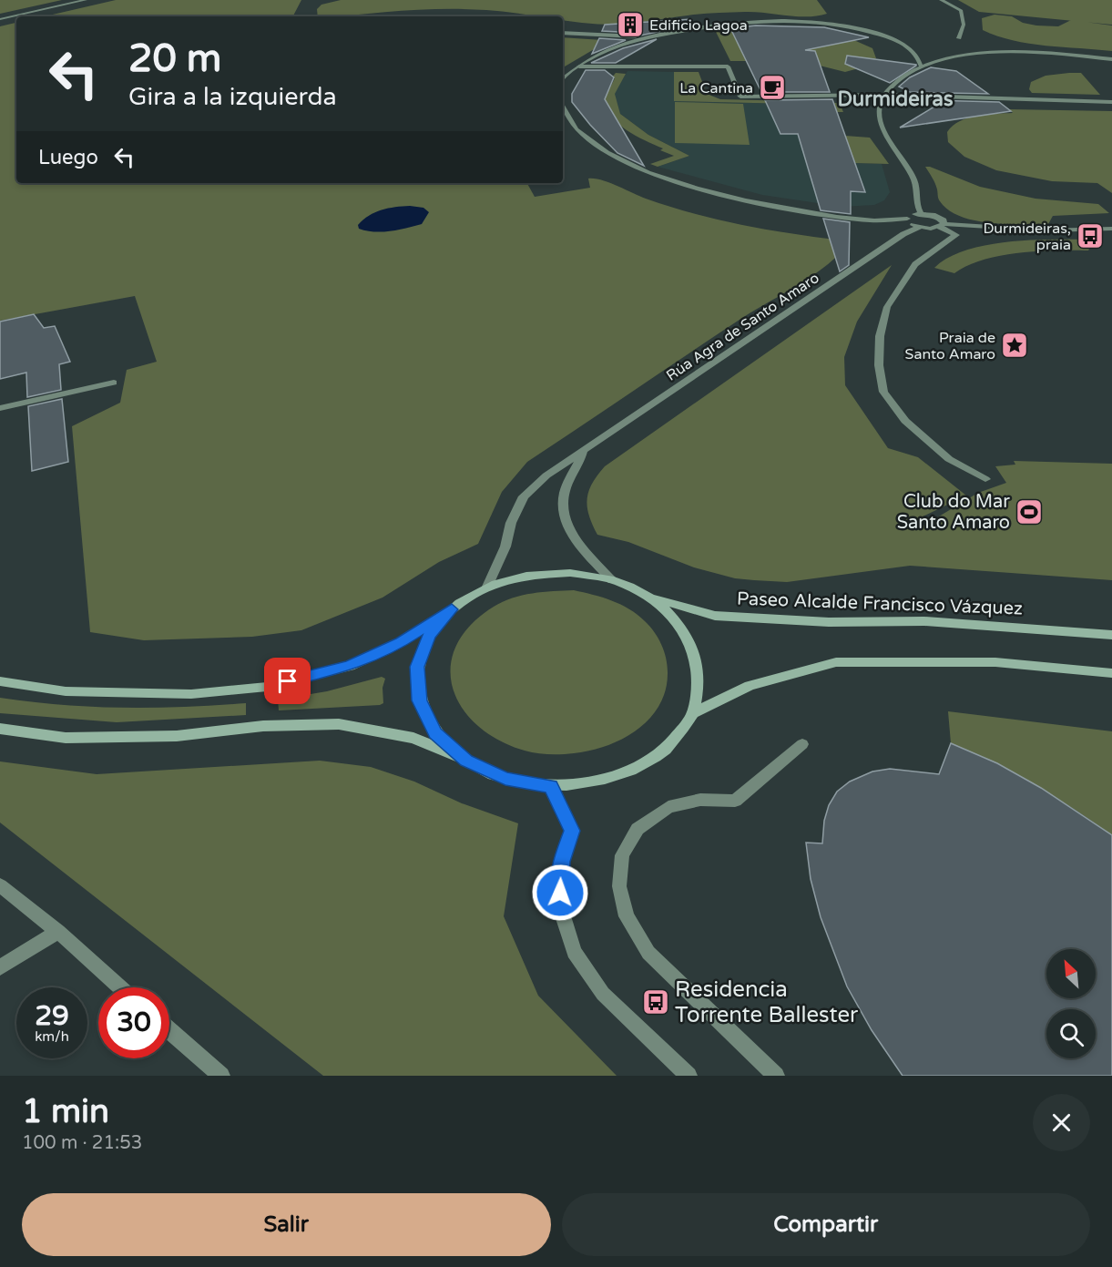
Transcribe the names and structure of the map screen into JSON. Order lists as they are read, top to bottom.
{
  "streets": {
    "main road": ["Paseo Alcalde Francisco Vázquez"],
    "street": ["Rúa Agra de Santo Amaro"]
  },
  "districts": ["Durmideiras"],
  "places": {
    "building": ["Edificio Lagoa"],
    "cafe": ["La Cantina"],
    "bus stop": ["Durmideiras, praia", "Residencia Torrente Ballester"],
    "place": ["Praia de Santo Amaro"],
    "sports": ["Club do Mar Santo Amaro"]
  },
  "north": "top left",
  "page": {
    "turn": ["20 m", "Gira a la izquierda"],
    "then": "Luego",
    "speed": "29 km/h",
    "limit": "30",
    "heading": ["1 min", "100 m · 21:53"],
    "buttons": ["Salir", "Compartir"]
  }
}
